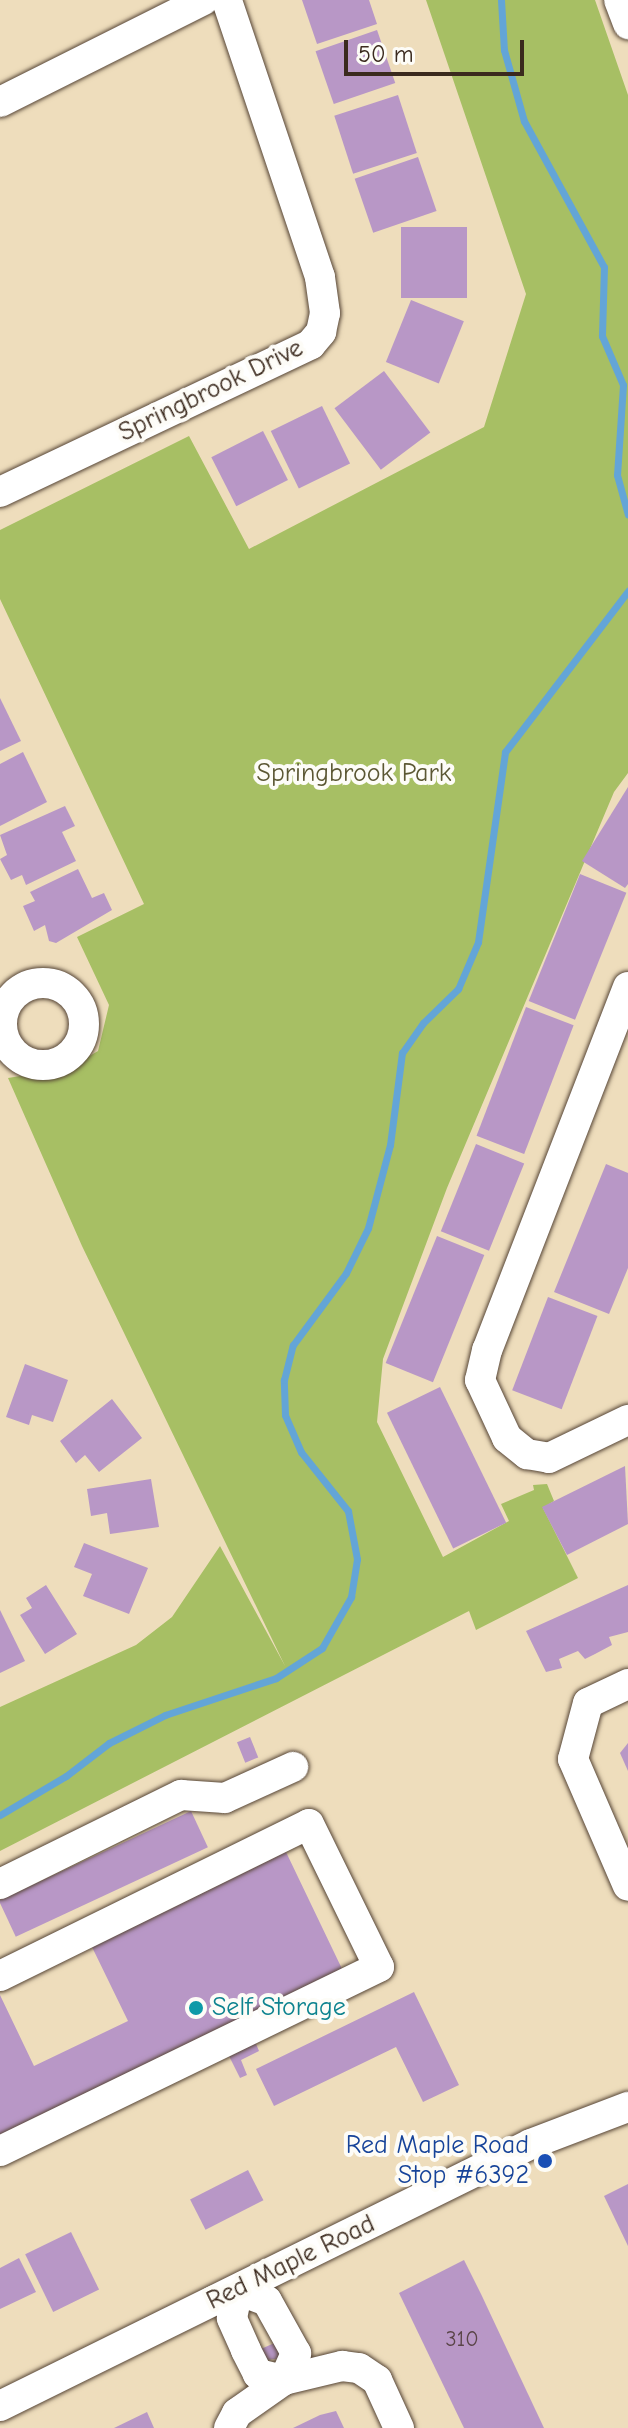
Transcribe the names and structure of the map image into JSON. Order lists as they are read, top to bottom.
{
  "streets": {
    "street": ["Springbrook Drive", "Red Maple Road"]
  },
  "parks": ["Springbrook Park"],
  "places": ["Self Storage", "Red Maple Road Stop #6392"],
  "house_numbers": ["310"],
  "scale_bar": "50 m"
}
